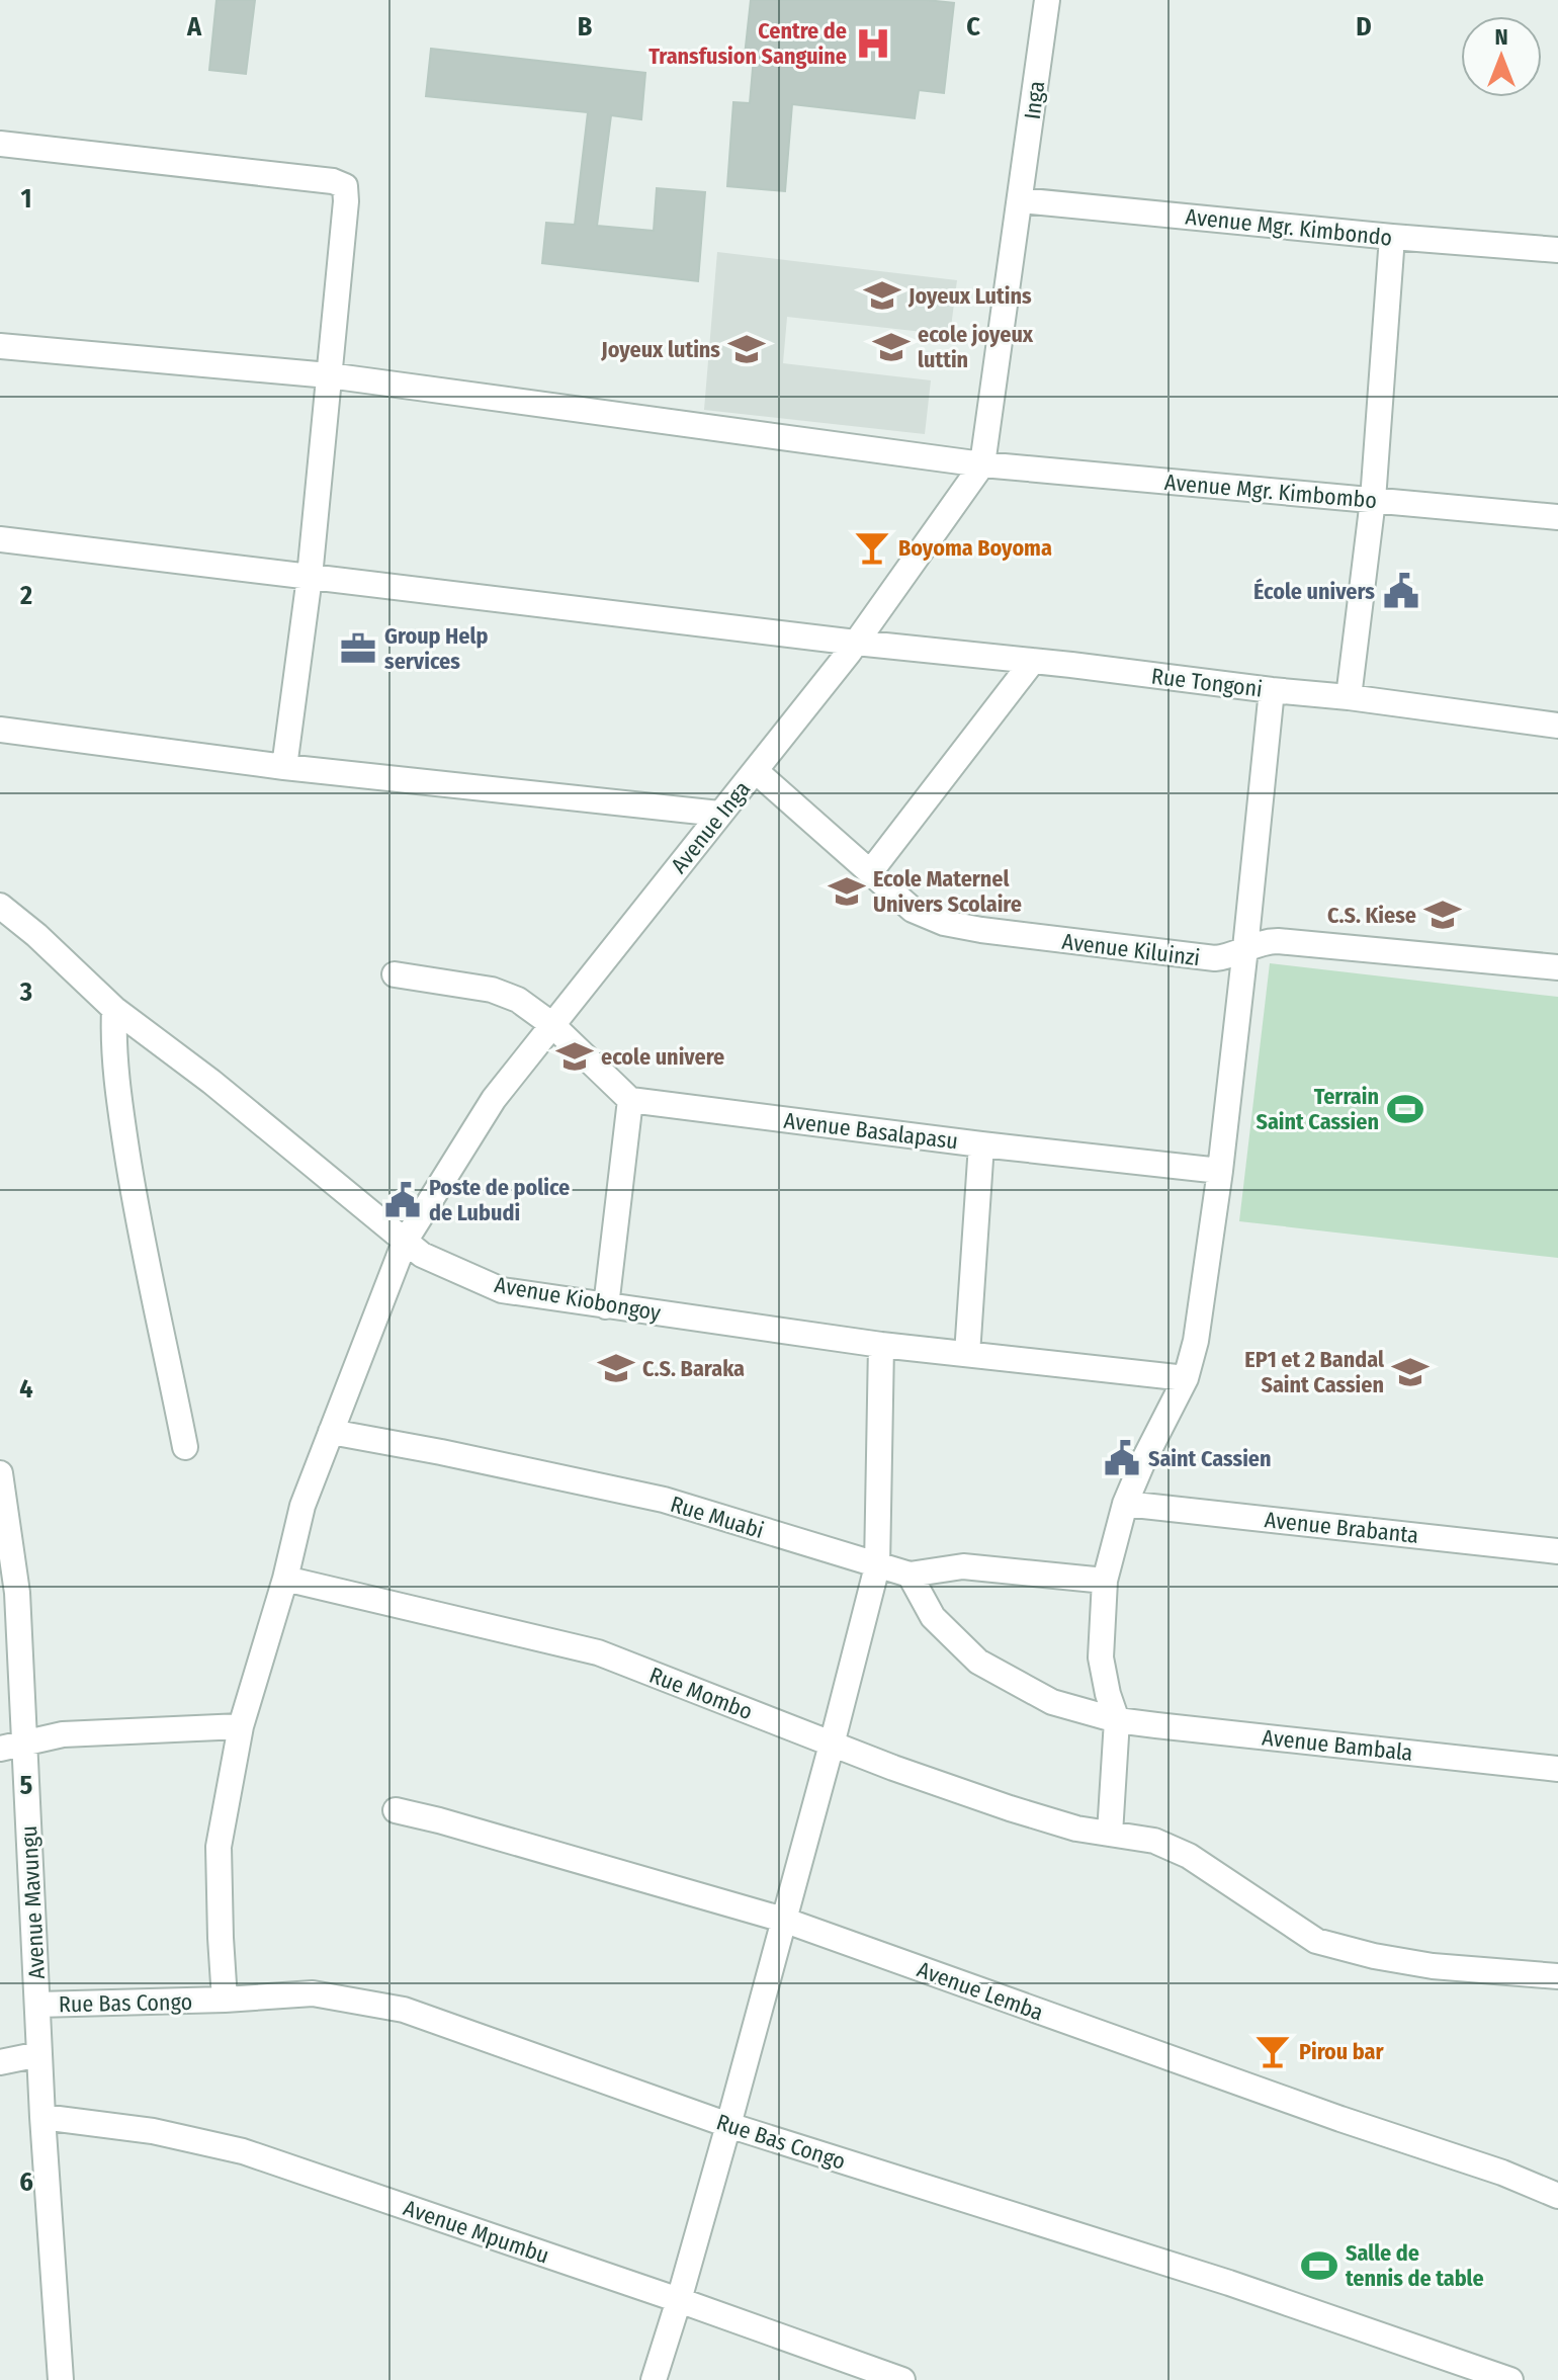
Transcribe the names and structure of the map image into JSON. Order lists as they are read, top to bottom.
{
  "streets": {
    "street": [
      "Inga",
      "Avenue Mgr. Kimbondo",
      "Avenue Mgr. Kimbombo",
      "Rue Tongoni",
      "Avenue Inga",
      "Avenue Kiluinzi",
      "Avenue Basalapasu",
      "Avenue Kiobongoy",
      "Rue Muabi",
      "Avenue Brabanta",
      "Rue Mombo",
      "Avenue Bambala",
      "Avenue Mavungu",
      "Avenue Lemba",
      "Rue Bas Congo",
      "Avenue Mpumbu"
    ]
  },
  "crossings": [
    ["Inga", "Avenue Mgr. Kimbondo"],
    ["Inga", "Avenue Inga"],
    ["Avenue Mgr. Kimbondo", "Avenue Inga"],
    ["Avenue Mgr. Kimbombo", "Avenue Inga"],
    ["Rue Tongoni", "Avenue Inga"],
    ["Avenue Inga", "Avenue Kiluinzi"],
    ["Avenue Inga", "Avenue Kiobongoy"],
    ["Avenue Inga", "Rue Muabi"],
    ["Avenue Inga", "Rue Mombo"],
    ["Avenue Inga", "Rue Bas Congo"],
    ["Rue Muabi", "Avenue Bambala"],
    ["Avenue Mavungu", "Rue Bas Congo"],
    ["Avenue Mavungu", "Avenue Mpumbu"]
  ],
  "places": {
    "hospital": ["Centre de Transfusion Sanguine"],
    "school or university": [
      "Joyeux Lutins",
      "ecole joyeux luttin",
      "Joyeux lutins",
      "Ecole Maternel Univers Scolaire",
      "C.S. Kiese",
      "ecole univere",
      "C.S. Baraka",
      "EP1 et 2 Bandal Saint Cassien"
    ],
    "bar": ["Boyoma Boyoma", "Pirou bar"],
    "public building": ["École univers", "Poste de police de Lubudi", "Saint Cassien"],
    "office": ["Group Help services"],
    "sports": ["Terrain Saint Cassien", "Salle de tennis de table"]
  },
  "north": "top",
  "grid": {
    "columns": [
      "A",
      "B",
      "C",
      "D"
    ],
    "rows": [
      "1",
      "2",
      "3",
      "4",
      "5",
      "6"
    ]
  }
}
